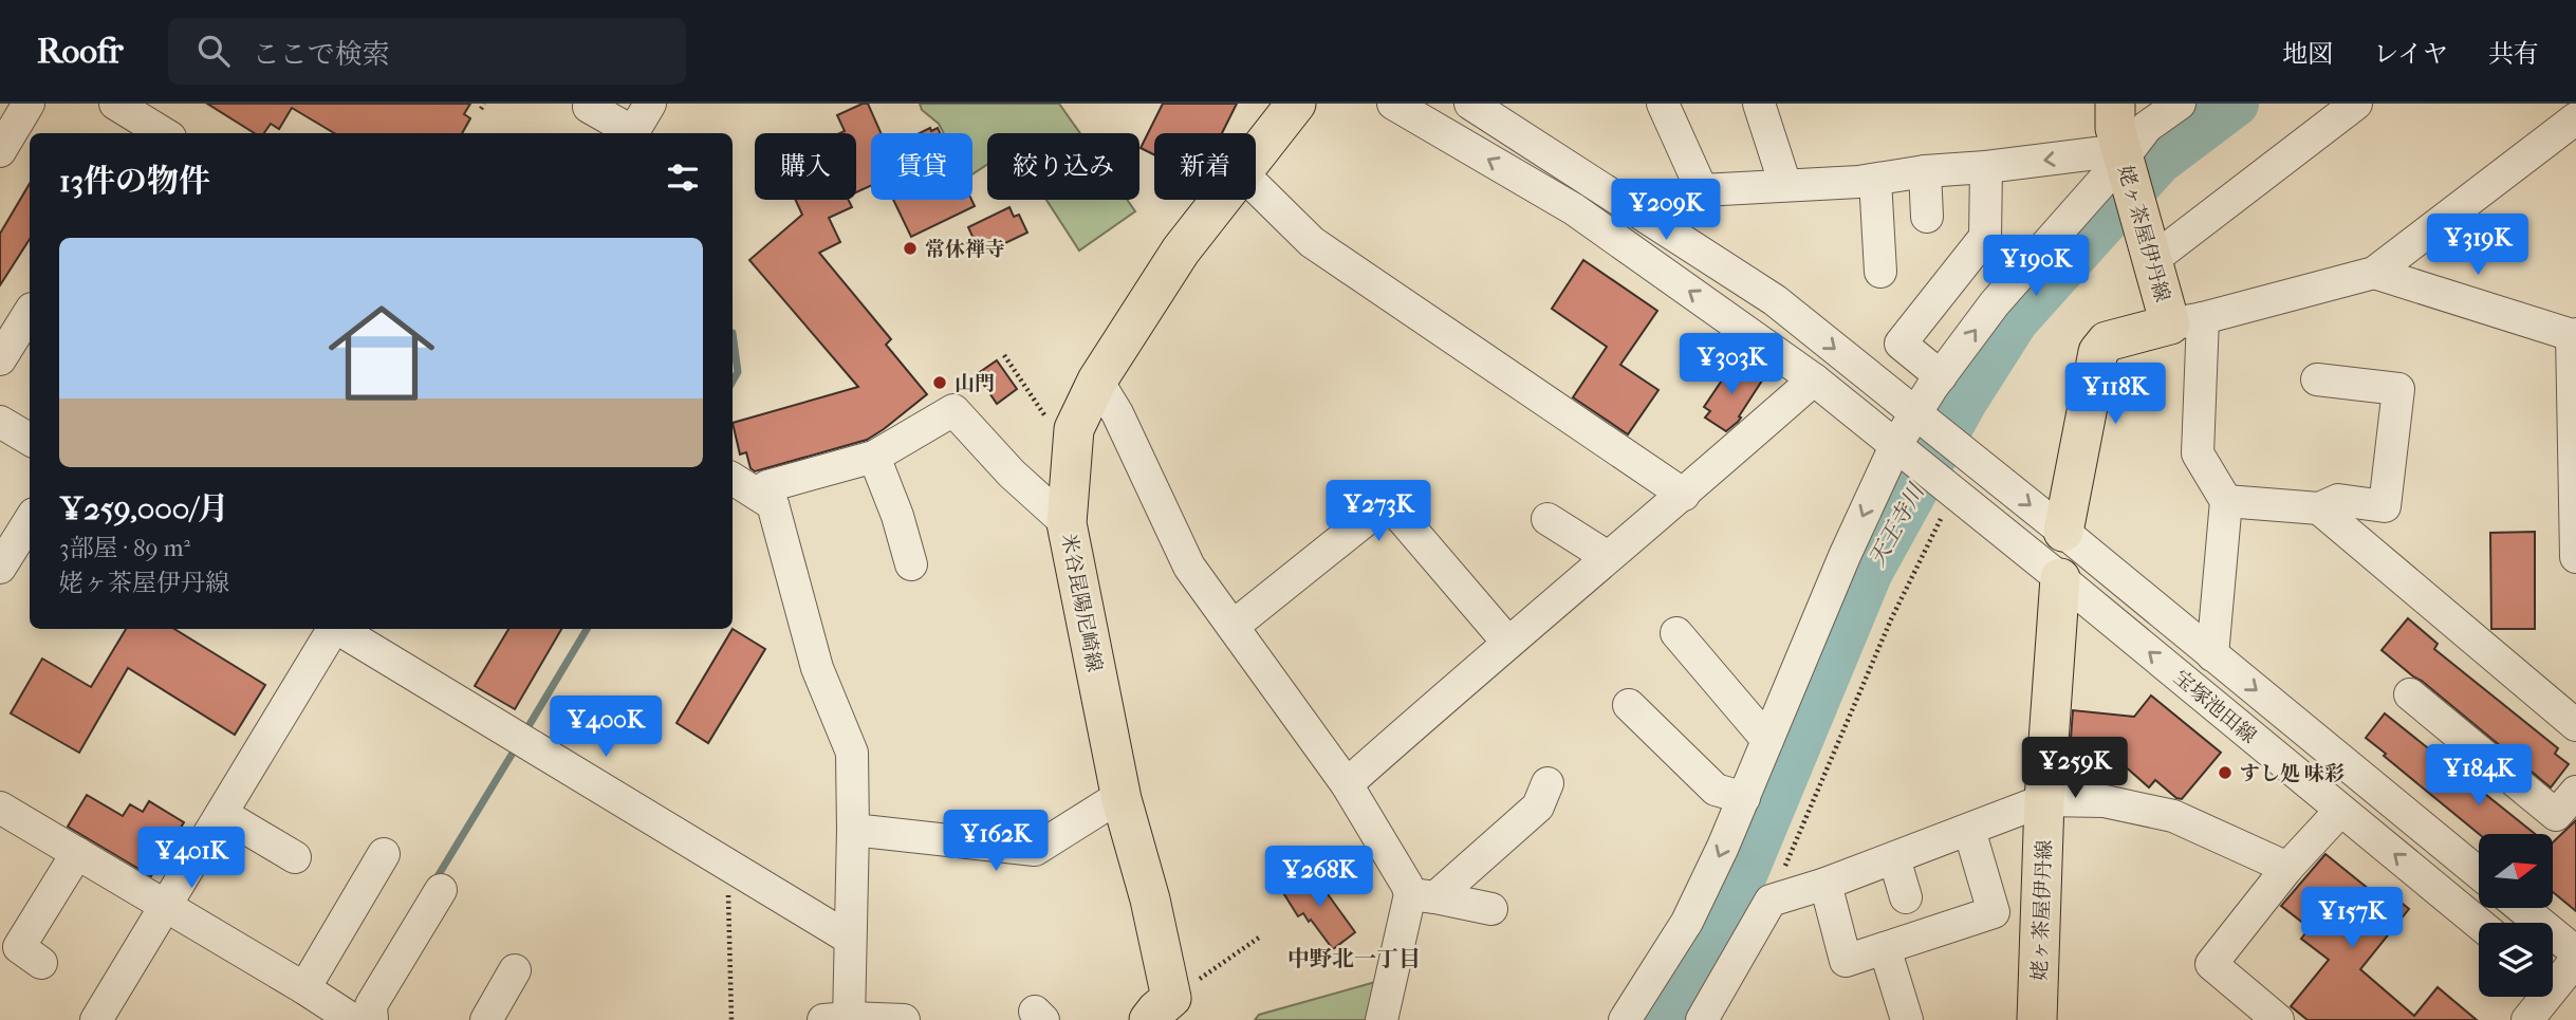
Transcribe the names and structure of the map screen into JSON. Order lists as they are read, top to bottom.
{
  "streets": {
    "main road": ["姥ヶ茶屋伊丹線", "米谷昆陽尼崎線"],
    "street": ["宝塚池田線"]
  },
  "crossings": [
    ["姥ヶ茶屋伊丹線", "宝塚池田線"]
  ],
  "districts": ["中野北一丁目"],
  "water": ["天王寺川"],
  "places": ["常休禅寺", "山門", "すし処 味彩"],
  "north": "right",
  "page": {
    "header": "Roofr",
    "search": "ここで検索",
    "nav": ["地図", "レイヤ", "共有"],
    "chip": [
      "購入",
      "賃貸",
      "絞り込み",
      "新着"
    ],
    "heading": "13件の物件",
    "price": [
      "¥209K",
      "¥319K",
      "¥190K",
      "¥303K",
      "¥118K",
      "¥273K",
      "¥400K",
      "¥259K",
      "¥184K",
      "¥162K",
      "¥401K",
      "¥268K",
      "¥157K"
    ],
    "list": [
      {
        "name": "¥259,000/月",
        "note": "3部屋 · 89 m² · 姥ヶ茶屋伊丹線"
      }
    ]
  }
}
